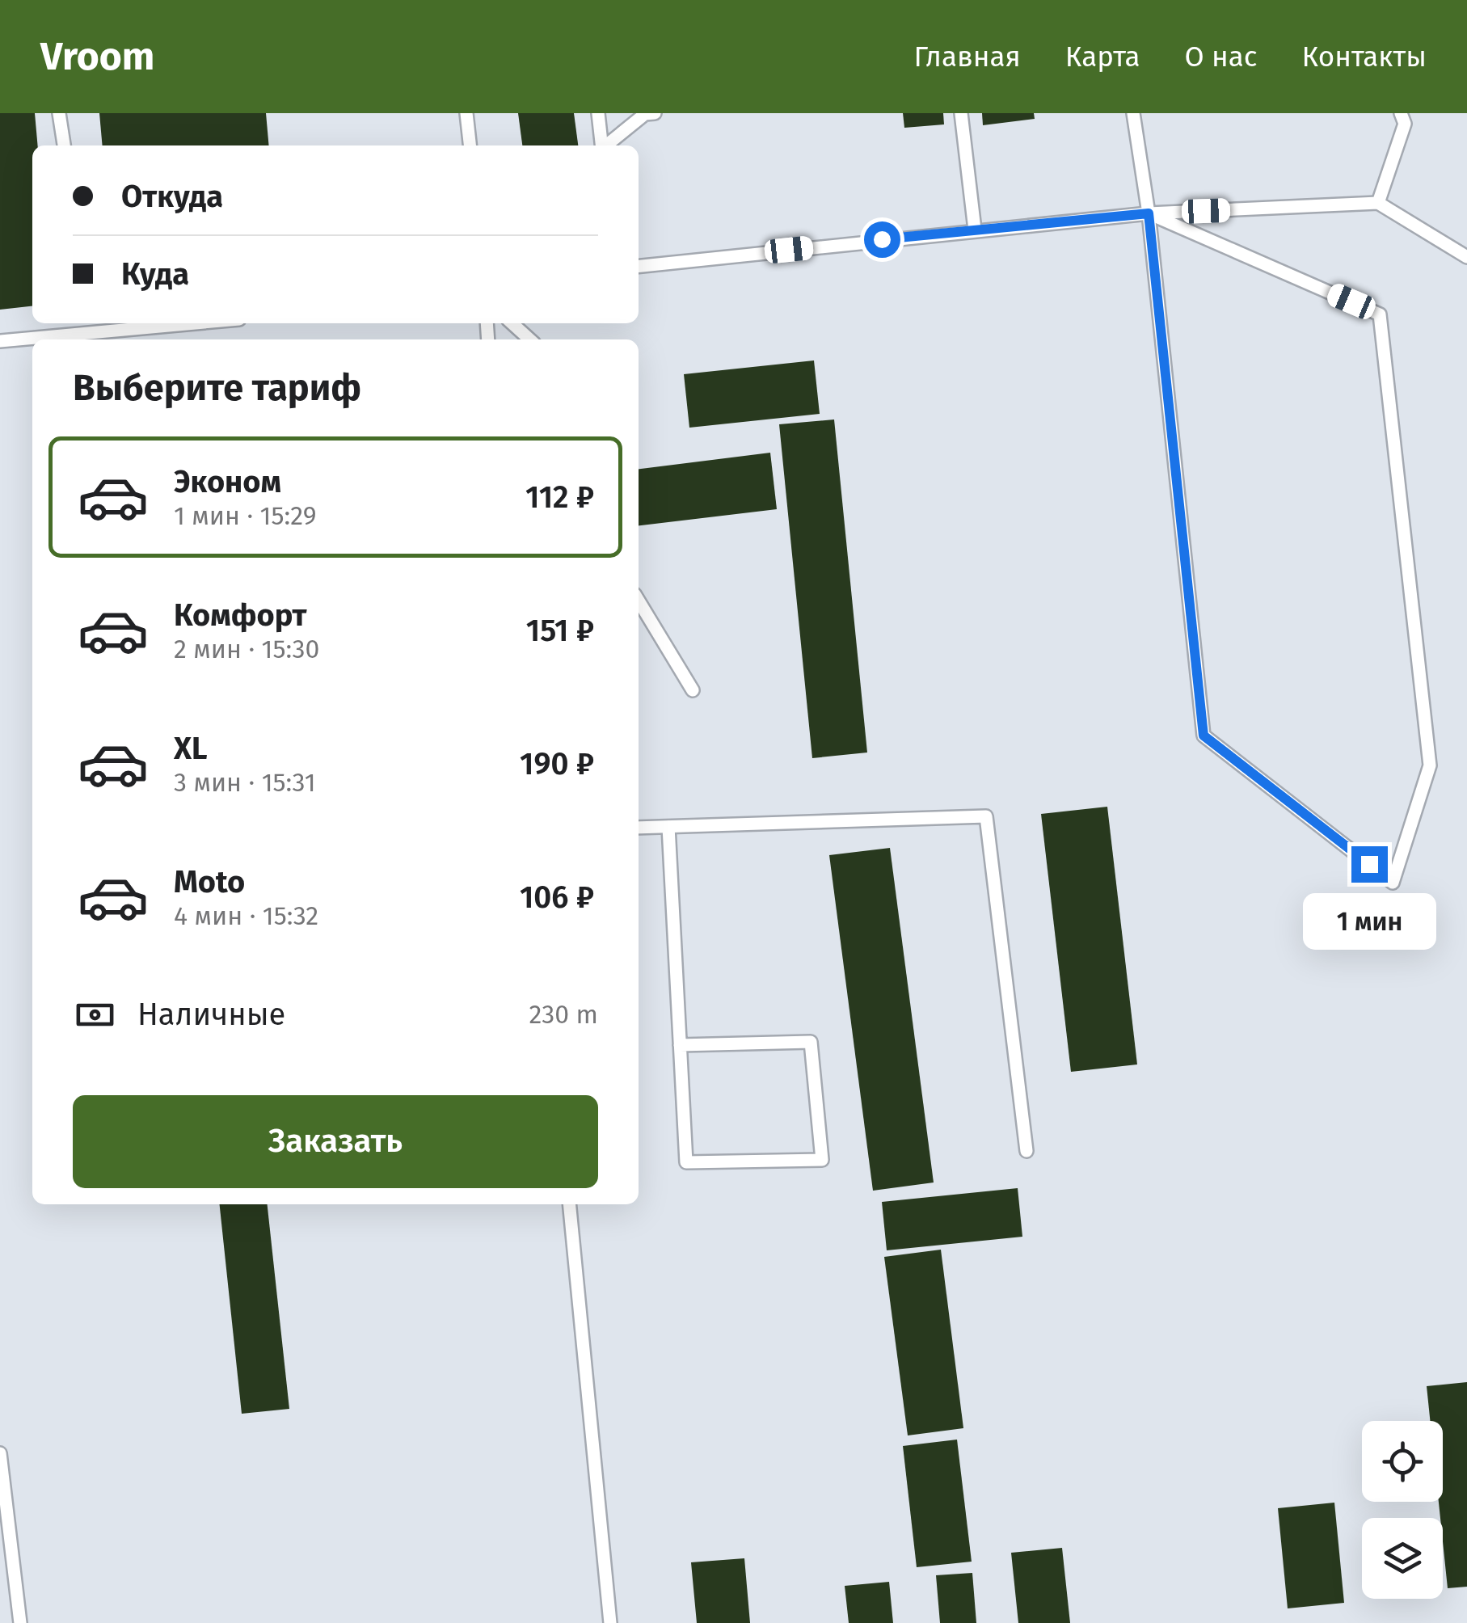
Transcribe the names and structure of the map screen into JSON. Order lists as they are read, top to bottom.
{
  "page": {
    "header": "Vroom",
    "nav": [
      "Главная",
      "Карта",
      "О нас",
      "Контакты"
    ],
    "banner": ["Откуда", "Куда"],
    "heading": "Выберите тариф",
    "list": [
      {
        "name": "Эконом",
        "note": "1 мин · 15:29",
        "value": "112 ₽"
      },
      {
        "name": "Комфорт",
        "note": "2 мин · 15:30",
        "value": "151 ₽"
      },
      {
        "name": "XL",
        "note": "3 мин · 15:31",
        "value": "190 ₽"
      },
      {
        "name": "Moto",
        "note": "4 мин · 15:32",
        "value": "106 ₽"
      }
    ],
    "bubble": "1 мин",
    "pay": ["Наличные", "230 m"],
    "buttons": "Заказать"
  }
}
